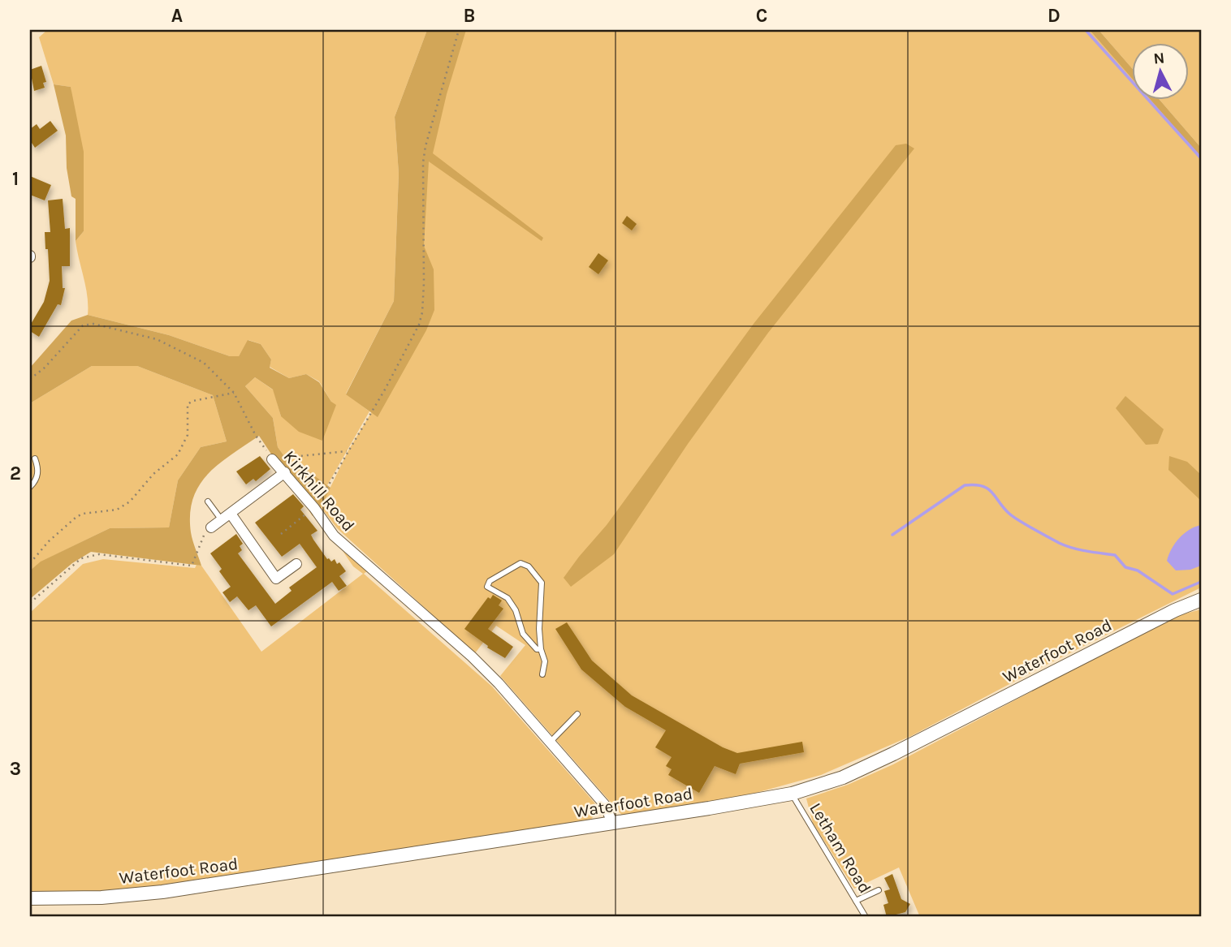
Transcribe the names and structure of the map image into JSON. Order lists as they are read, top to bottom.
{
  "streets": {
    "street": ["Kirkhill Road", "Waterfoot Road"],
    "lane": ["Letham Road"]
  },
  "crossings": [
    ["Kirkhill Road", "Waterfoot Road"],
    ["Waterfoot Road", "Letham Road"]
  ],
  "north": "top",
  "grid": {
    "columns": [
      "A",
      "B",
      "C",
      "D"
    ],
    "rows": ["1", "2", "3"]
  }
}
